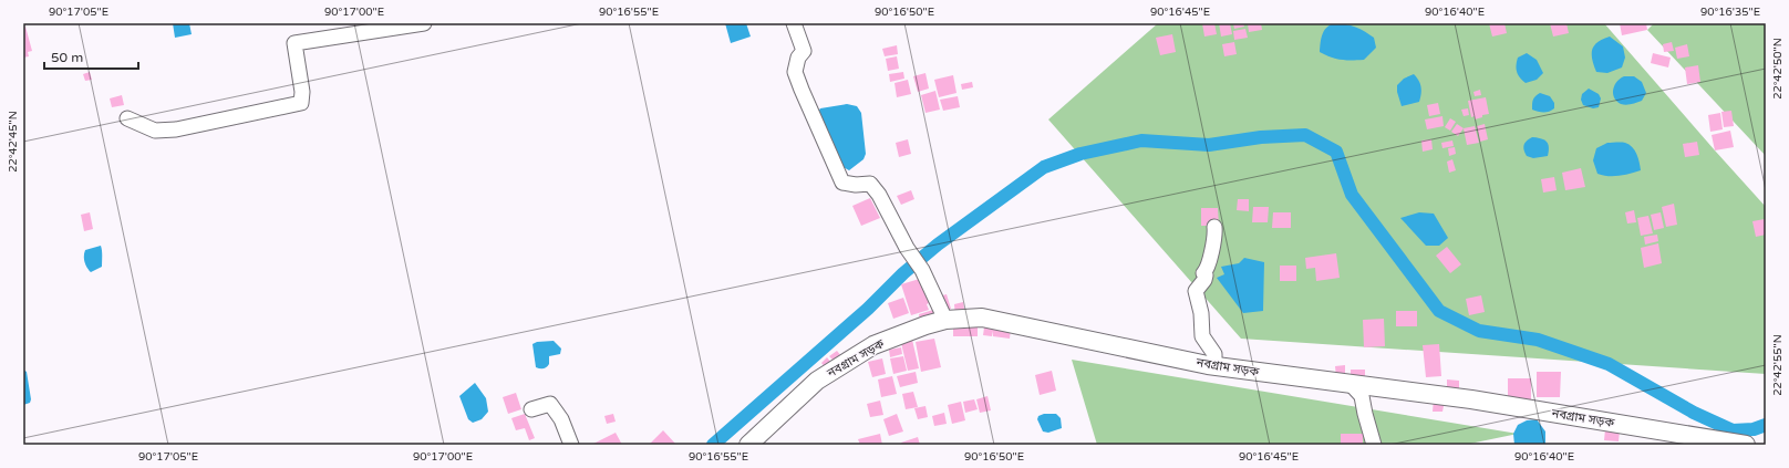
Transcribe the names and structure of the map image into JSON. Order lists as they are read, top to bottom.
{
  "streets": {
    "main road": ["নবগ্রাম সড়ক"]
  },
  "scale_bar": "50 m",
  "coordinates": [
    "90°17'05\"E",
    "90°17'00\"E",
    "90°16'55\"E",
    "90°16'50\"E",
    "90°16'45\"E",
    "90°16'40\"E",
    "90°16'35\"E",
    "22°42'50\"N",
    "22°42'45\"N",
    "22°42'55\"N"
  ]
}
